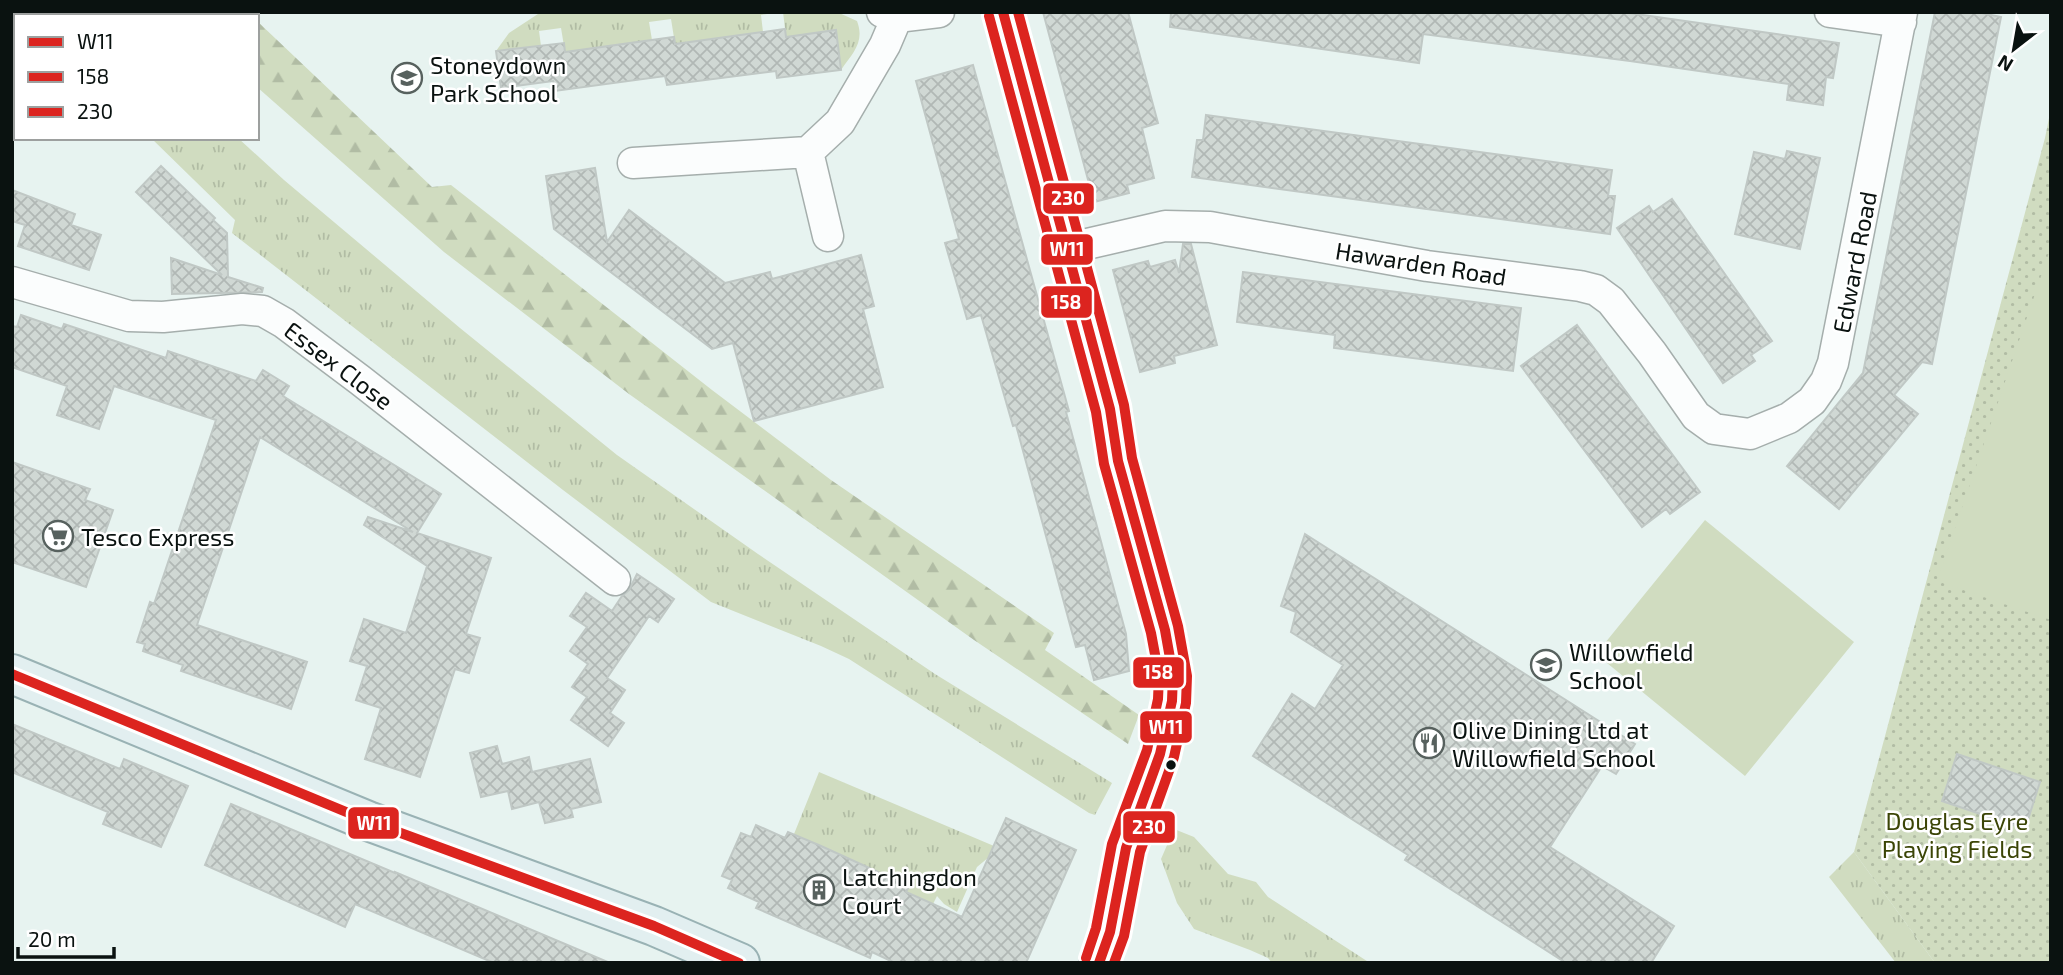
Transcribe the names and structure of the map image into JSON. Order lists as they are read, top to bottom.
{
  "streets": {
    "street": ["Edward Road", "Hawarden Road", "Essex Close"]
  },
  "crossings": [
    ["Edward Road", "Hawarden Road"]
  ],
  "parks": ["Douglas Eyre Playing Fields"],
  "places": {
    "school or university": ["Stoneydown Park School", "Willowfield School"],
    "supermarket": ["Tesco Express"],
    "restaurant": ["Olive Dining Ltd at Willowfield School"],
    "building": ["Latchingdon Court"]
  },
  "lines": ["transit line W11", "transit line 230", "transit line 158"],
  "legend": ["W11", "158", "230"],
  "scale_bar": "20 m",
  "north": "bottom left"
}
